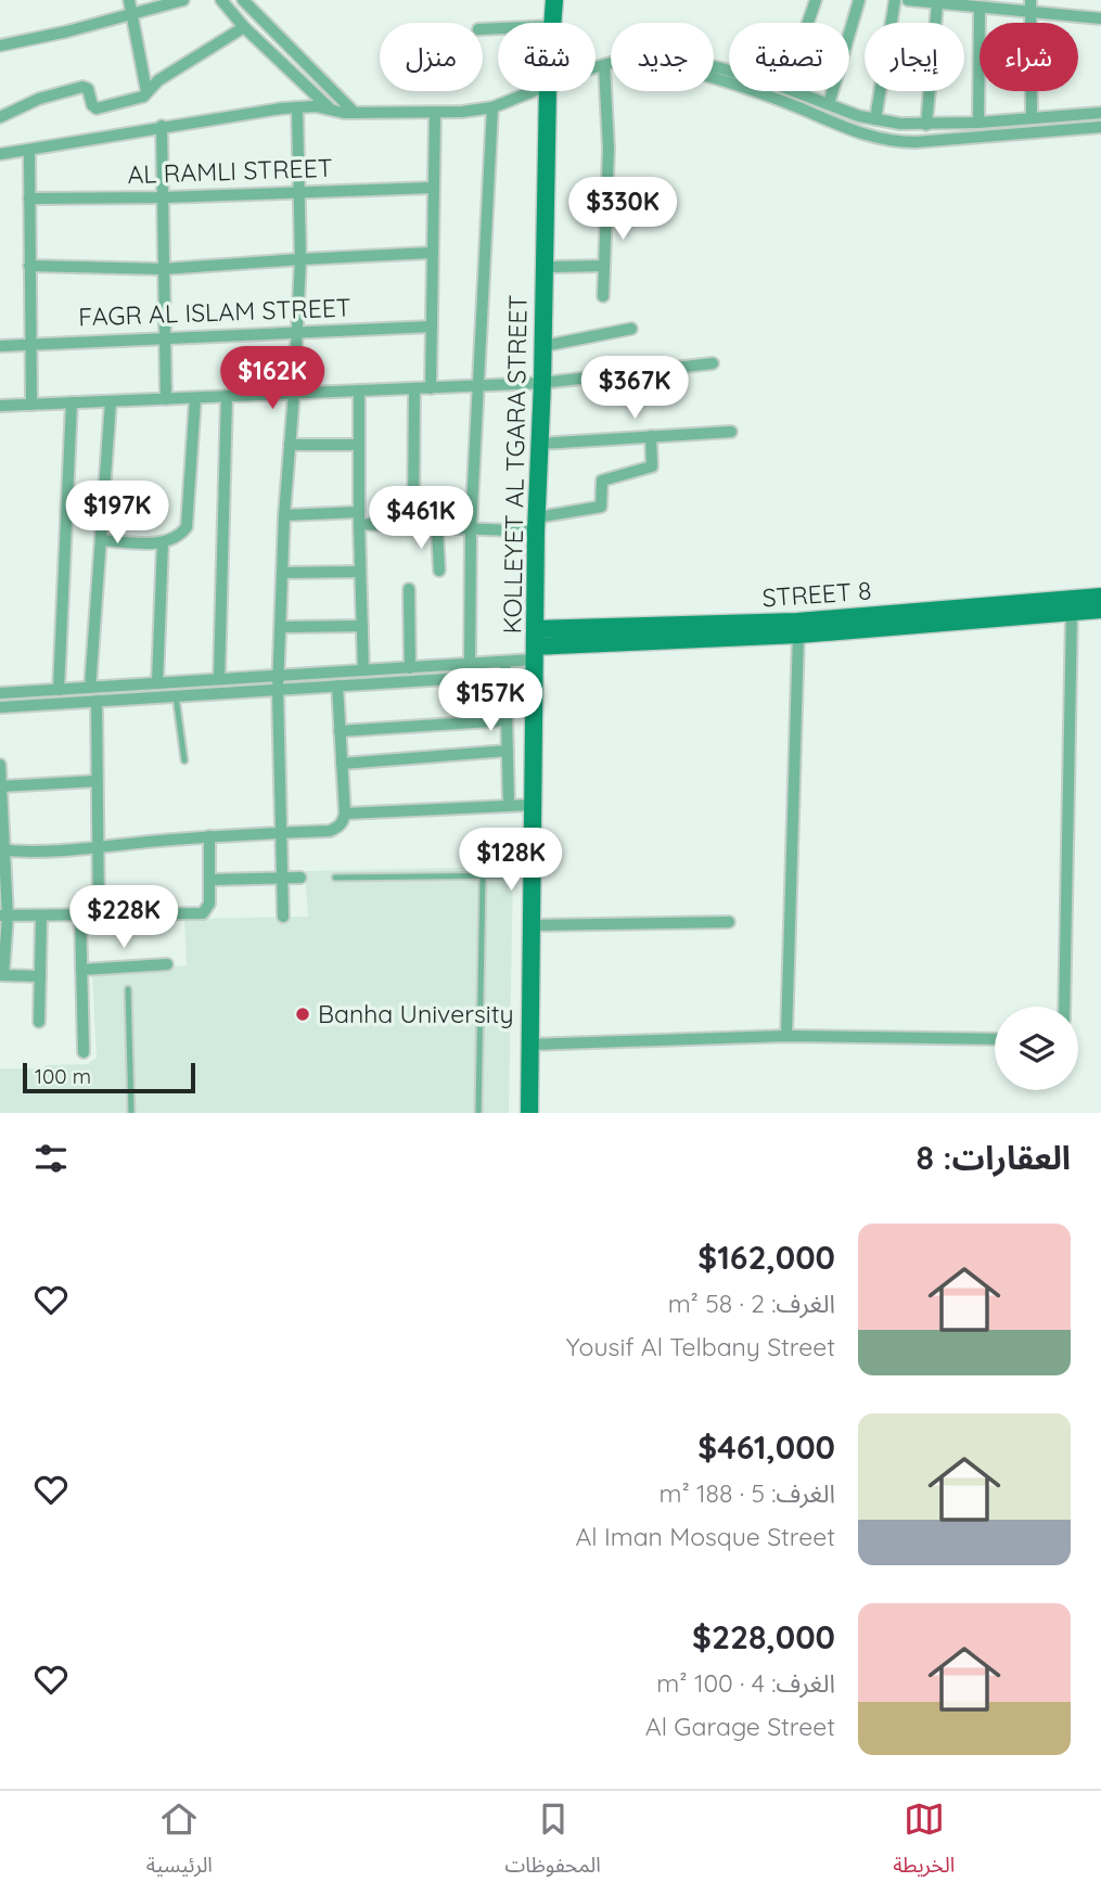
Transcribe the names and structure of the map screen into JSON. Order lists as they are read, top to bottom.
{
  "streets": {
    "street": [
      "AL RAMLI STREET",
      "FAGR AL ISLAM STREET",
      "KOLLEYET AL TGARA STREET",
      "STREET 8"
    ]
  },
  "crossings": [
    ["KOLLEYET AL TGARA STREET", "STREET 8"]
  ],
  "places": ["Banha University"],
  "scale_bar": "100 m",
  "page": {
    "chip": [
      "شراء",
      "إيجار",
      "تصفية",
      "جديد",
      "شقة",
      "منزل"
    ],
    "price": [
      "$330K",
      "$162K",
      "$367K",
      "$197K",
      "$461K",
      "$157K",
      "$128K",
      "$228K"
    ],
    "scale": "100 m",
    "heading": "العقارات: 8",
    "list": [
      {
        "name": "$162,000",
        "note": "الغرف: 2 · 58 m² · Yousif Al Telbany Street"
      },
      {
        "name": "$461,000",
        "note": "الغرف: 5 · 188 m² · Al Iman Mosque Street"
      },
      {
        "name": "$228,000",
        "note": "الغرف: 4 · 100 m² · Al Garage Street"
      }
    ],
    "tabs": ["الخريطة", "المحفوظات", "الرئيسية"]
  }
}
